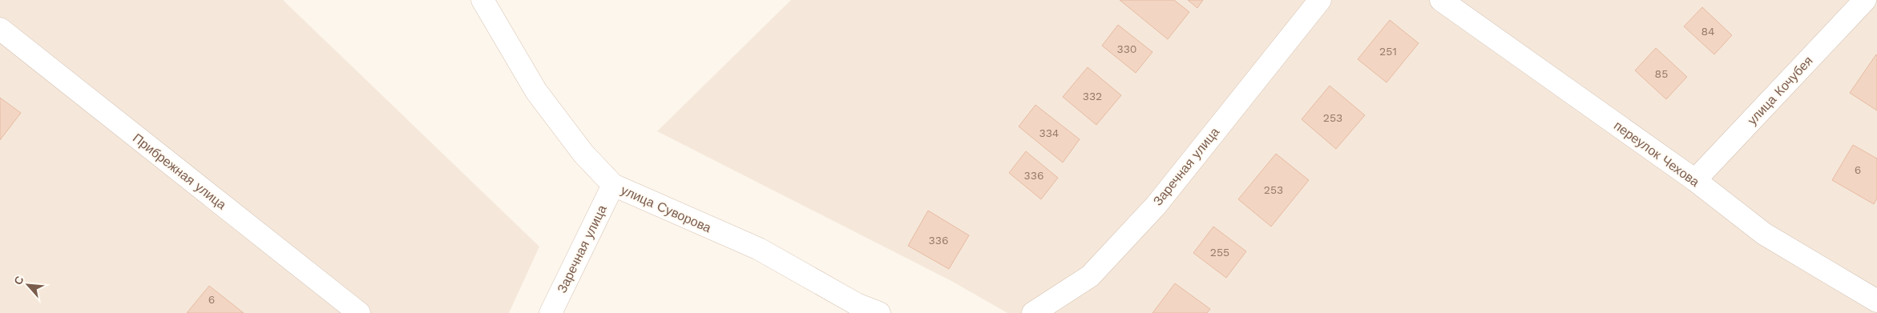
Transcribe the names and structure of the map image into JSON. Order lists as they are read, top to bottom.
{
  "streets": {
    "street": [
      "улица Кочубея",
      "переулок Чехова",
      "Заречная улица",
      "Прибрежная улица",
      "улица Суворова"
    ]
  },
  "crossings": [
    ["улица Кочубея", "переулок Чехова"],
    ["Заречная улица", "улица Суворова"]
  ],
  "house_numbers": [
    "84",
    "330",
    "251",
    "85",
    "332",
    "253",
    "334",
    "6",
    "336",
    "253",
    "336",
    "255",
    "6"
  ],
  "north": "top left"
}
